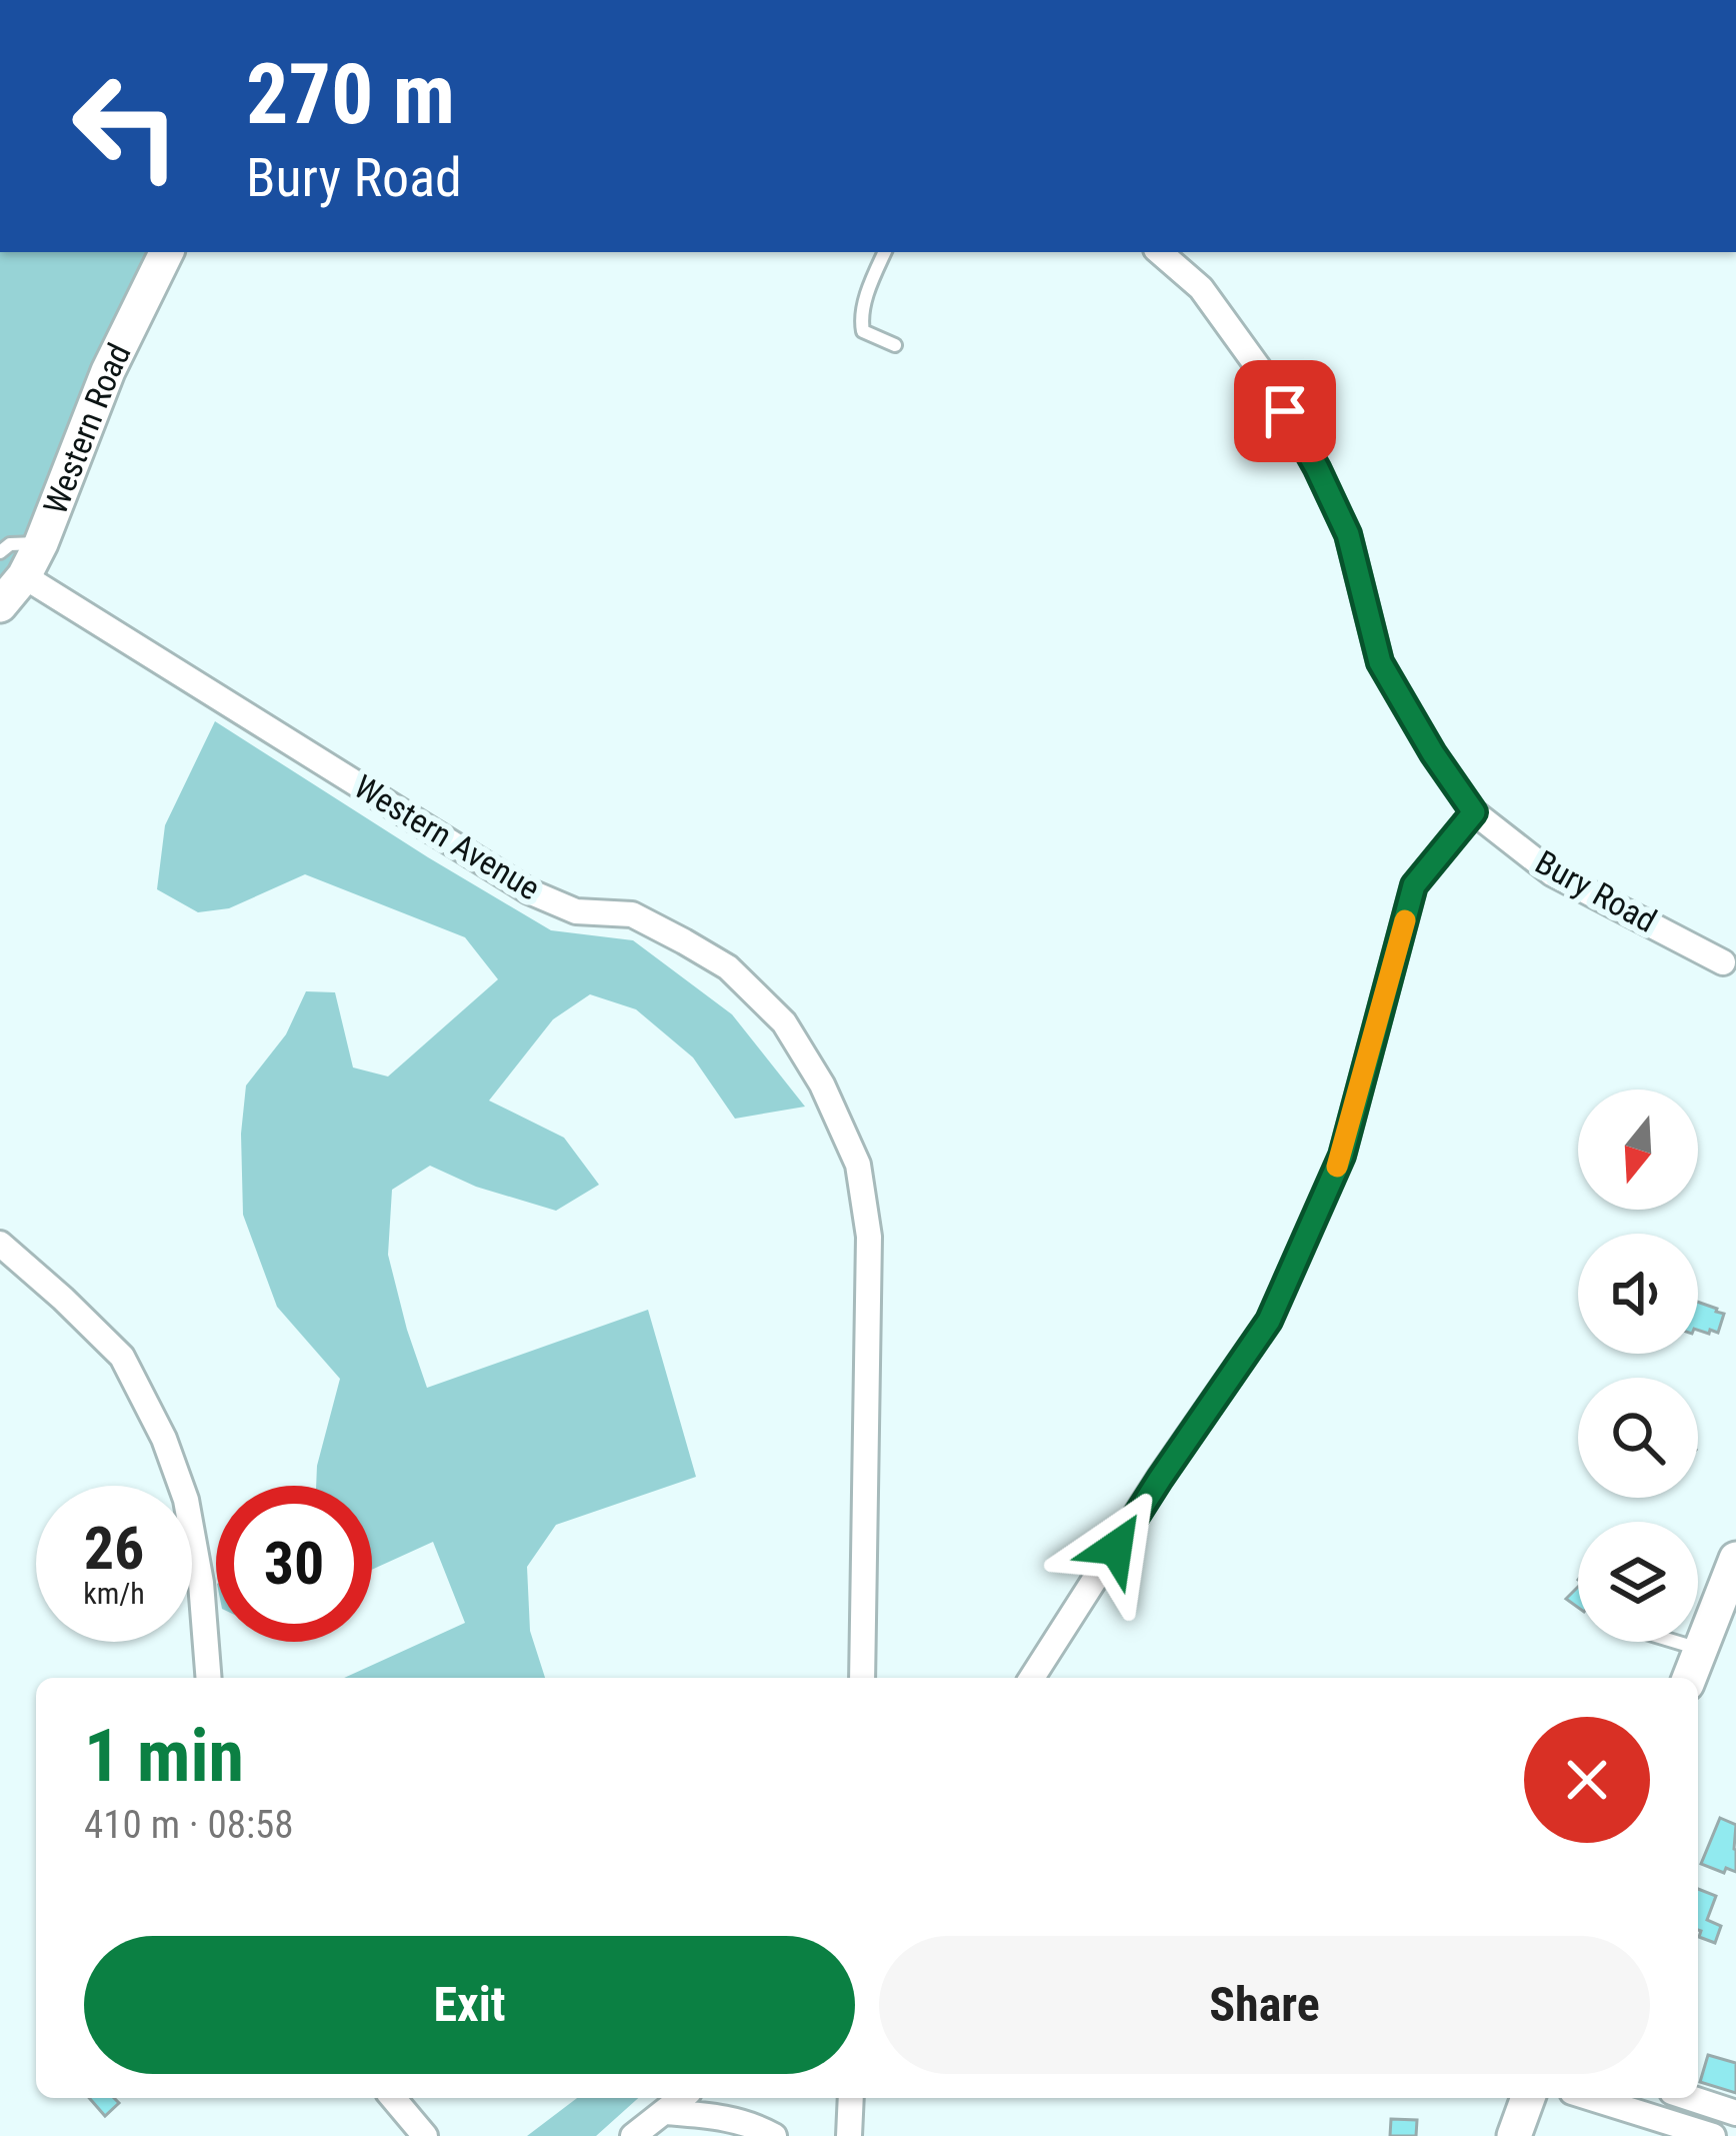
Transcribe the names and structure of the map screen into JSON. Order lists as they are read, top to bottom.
{
  "streets": {
    "street": ["Western Road", "Western Avenue", "Bury Road"]
  },
  "crossings": [
    ["Western Road", "Western Avenue"]
  ],
  "north": "bottom",
  "page": {
    "turn": ["270 m", "Bury Road"],
    "speed": "26 km/h",
    "limit": "30",
    "heading": ["1 min", "410 m · 08:58"],
    "buttons": ["Exit", "Share"]
  }
}
